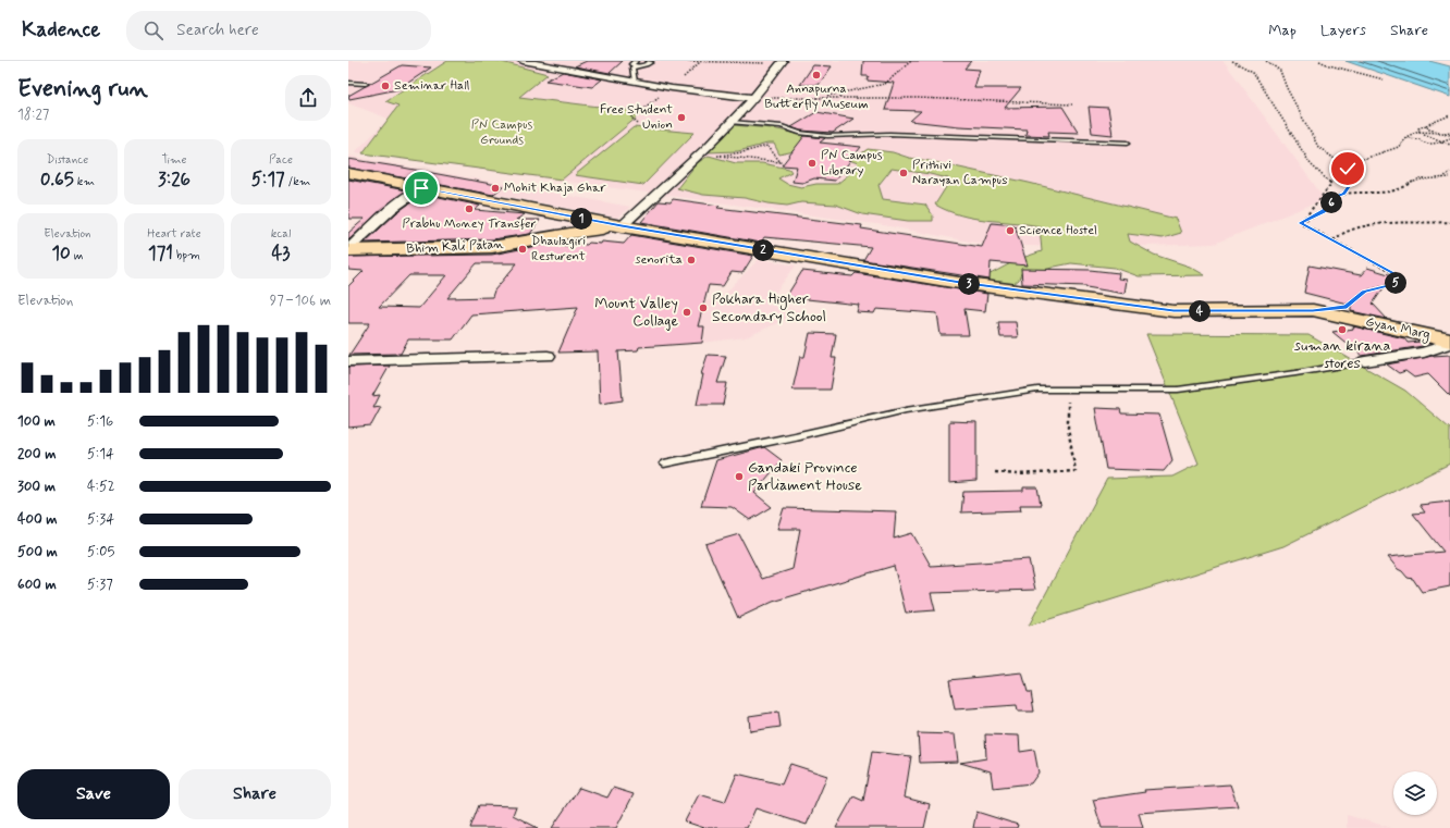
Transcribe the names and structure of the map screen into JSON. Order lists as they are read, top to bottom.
{
  "streets": {
    "main road": ["Bhim Kali Patan", "Gyan Marg"]
  },
  "crossings": [
    ["Bhim Kali Patan", "Gyan Marg"]
  ],
  "parks": ["PN Campus Grounds"],
  "places": [
    "Annapurna Butterfly Museum",
    "Seminar Hall",
    "Free Student Union",
    "PN Campus Library",
    "Prithivi Narayan Campus",
    "Mohit Khaja Ghar",
    "Prabhu Money Transfer",
    "Science Hostel",
    "Dhaulagiri Resturent",
    "senorita",
    "Pokhara Higher Secondary School",
    "Mount Valley Collage",
    "suman kirana stores",
    "Gandaki Province Parliament House"
  ],
  "page": {
    "header": "Kadence",
    "search": "Search here",
    "nav": ["Map", "Layers", "Share"],
    "heading": ["Evening run", "18:27"],
    "stats": [
      ["Distance", "0.65 km"],
      ["Time", "3:26"],
      ["Pace", "5:17 /km"],
      ["Elevation", "10 m"],
      ["Heart rate", "171 bpm"],
      ["kcal", "43"]
    ],
    "pins": [
      "6",
      "1",
      "2",
      "5",
      "3",
      "4"
    ],
    "chart": ["Elevation", "97–106 m"],
    "list": [
      {
        "name": "100 m",
        "note": "5:16"
      },
      {
        "name": "200 m",
        "note": "5:14"
      },
      {
        "name": "300 m",
        "note": "4:52"
      },
      {
        "name": "400 m",
        "note": "5:34"
      },
      {
        "name": "500 m",
        "note": "5:05"
      },
      {
        "name": "600 m",
        "note": "5:37"
      }
    ],
    "buttons": ["Save", "Share"]
  }
}
